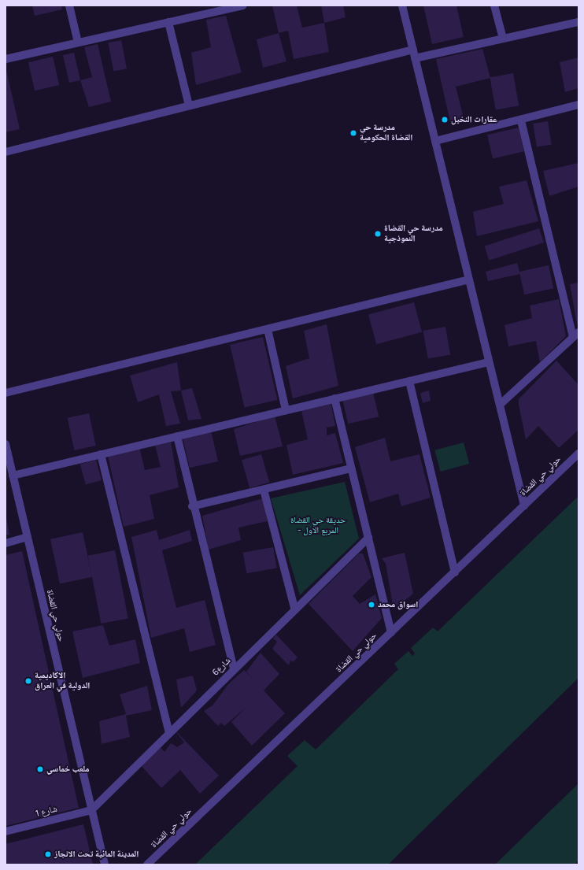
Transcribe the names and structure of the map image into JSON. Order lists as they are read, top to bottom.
{
  "streets": {
    "street": ["حولي حي القضاة", "شارع6", "شارع 1"]
  },
  "crossings": [
    ["حولي حي القضاة", "شارع6"],
    ["حولي حي القضاة", "شارع 1"],
    ["شارع6", "شارع 1"]
  ],
  "parks": ["حديقة حي القضاة - المربع الاول"],
  "places": [
    "عقارات النخيل",
    "مدرسة حي القضاة الحكومية",
    "مدرسة حي القضاة النموذجية",
    "اسواق محمد",
    "الاكاديمية الدولية في العراق",
    "ملعب خماسي",
    "المدينة المائية تحت الانجاز"
  ]
}
